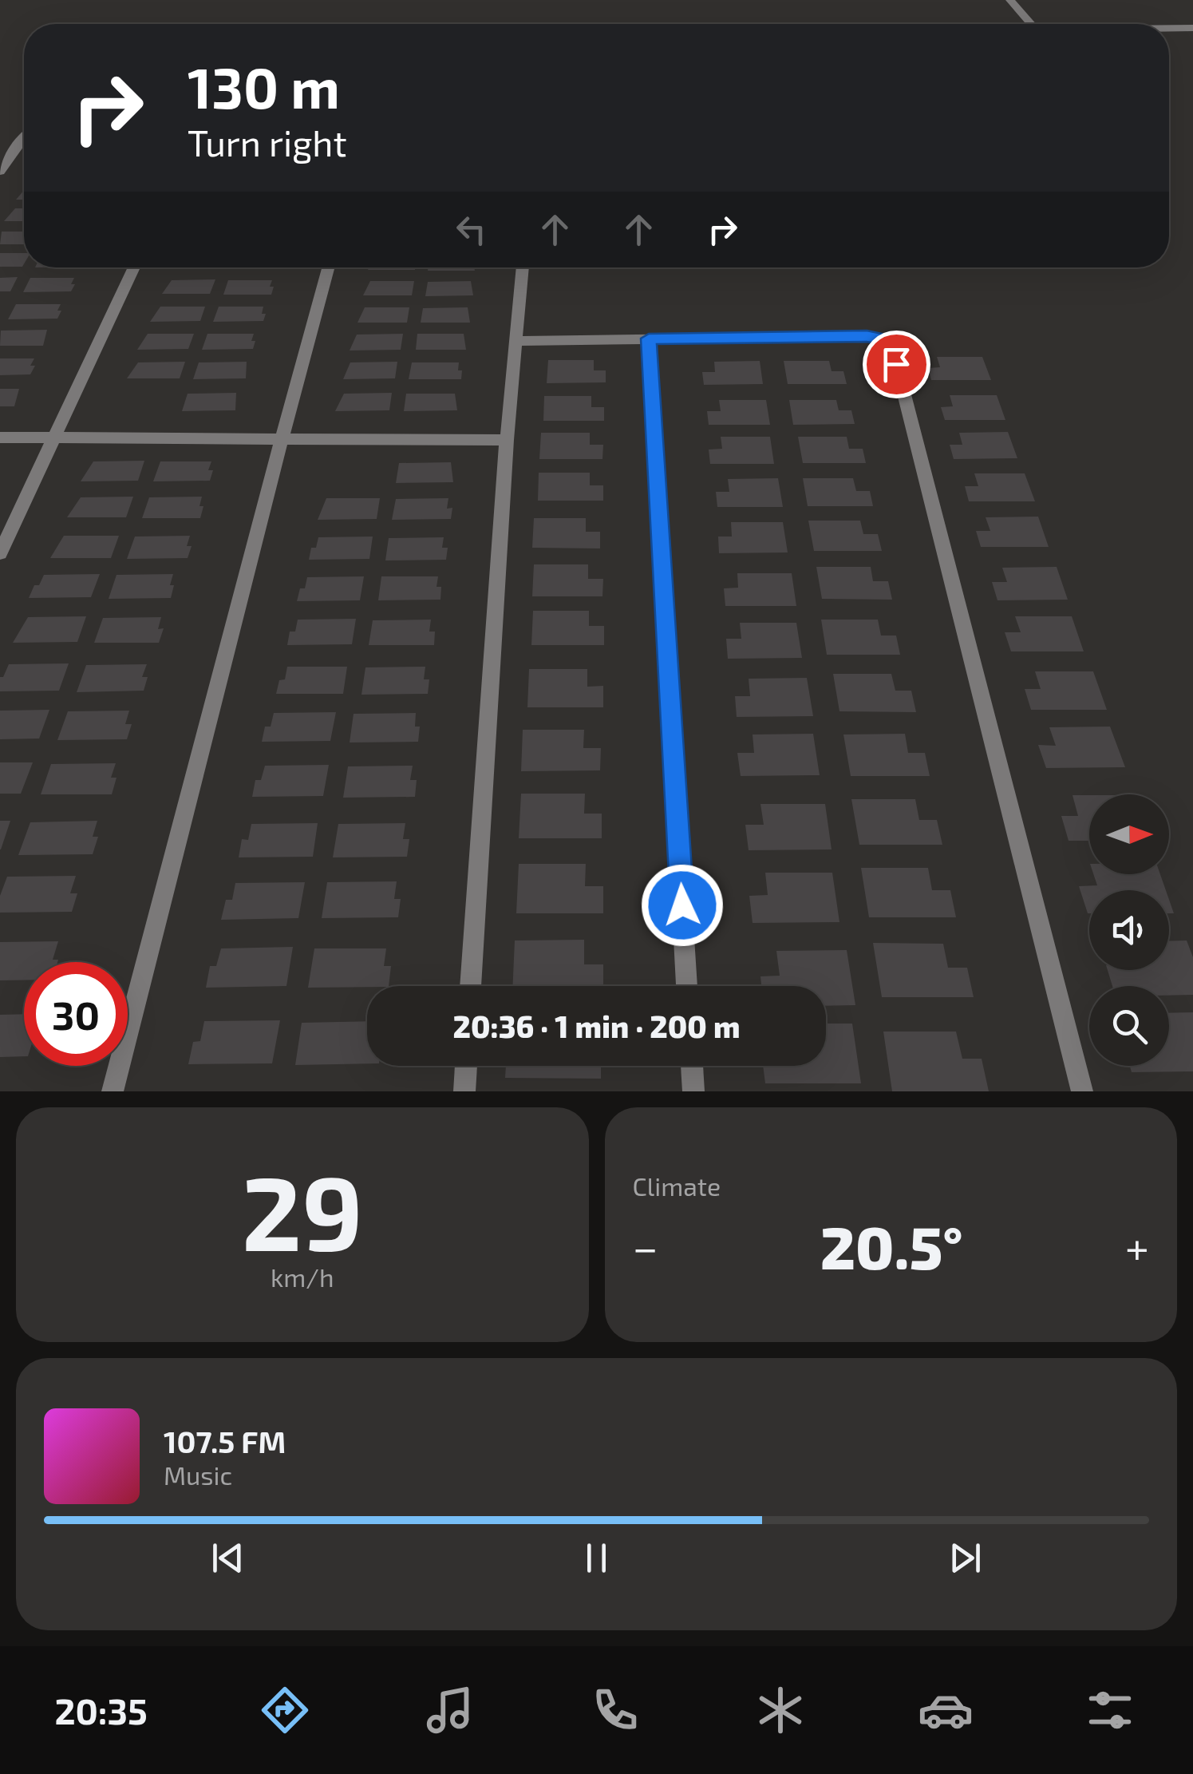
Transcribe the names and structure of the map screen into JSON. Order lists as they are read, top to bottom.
{
  "north": "right",
  "page": {
    "turn": ["130 m", "Turn right"],
    "limit": "30",
    "trip": "20:36 · 1 min · 200 m",
    "tile": [
      ["29", "km/h"],
      "Climate"
    ],
    "heat": ["−", "20.5°", "+"],
    "song": ["107.5 FM", "Music"],
    "tabs": "20:35"
  }
}
